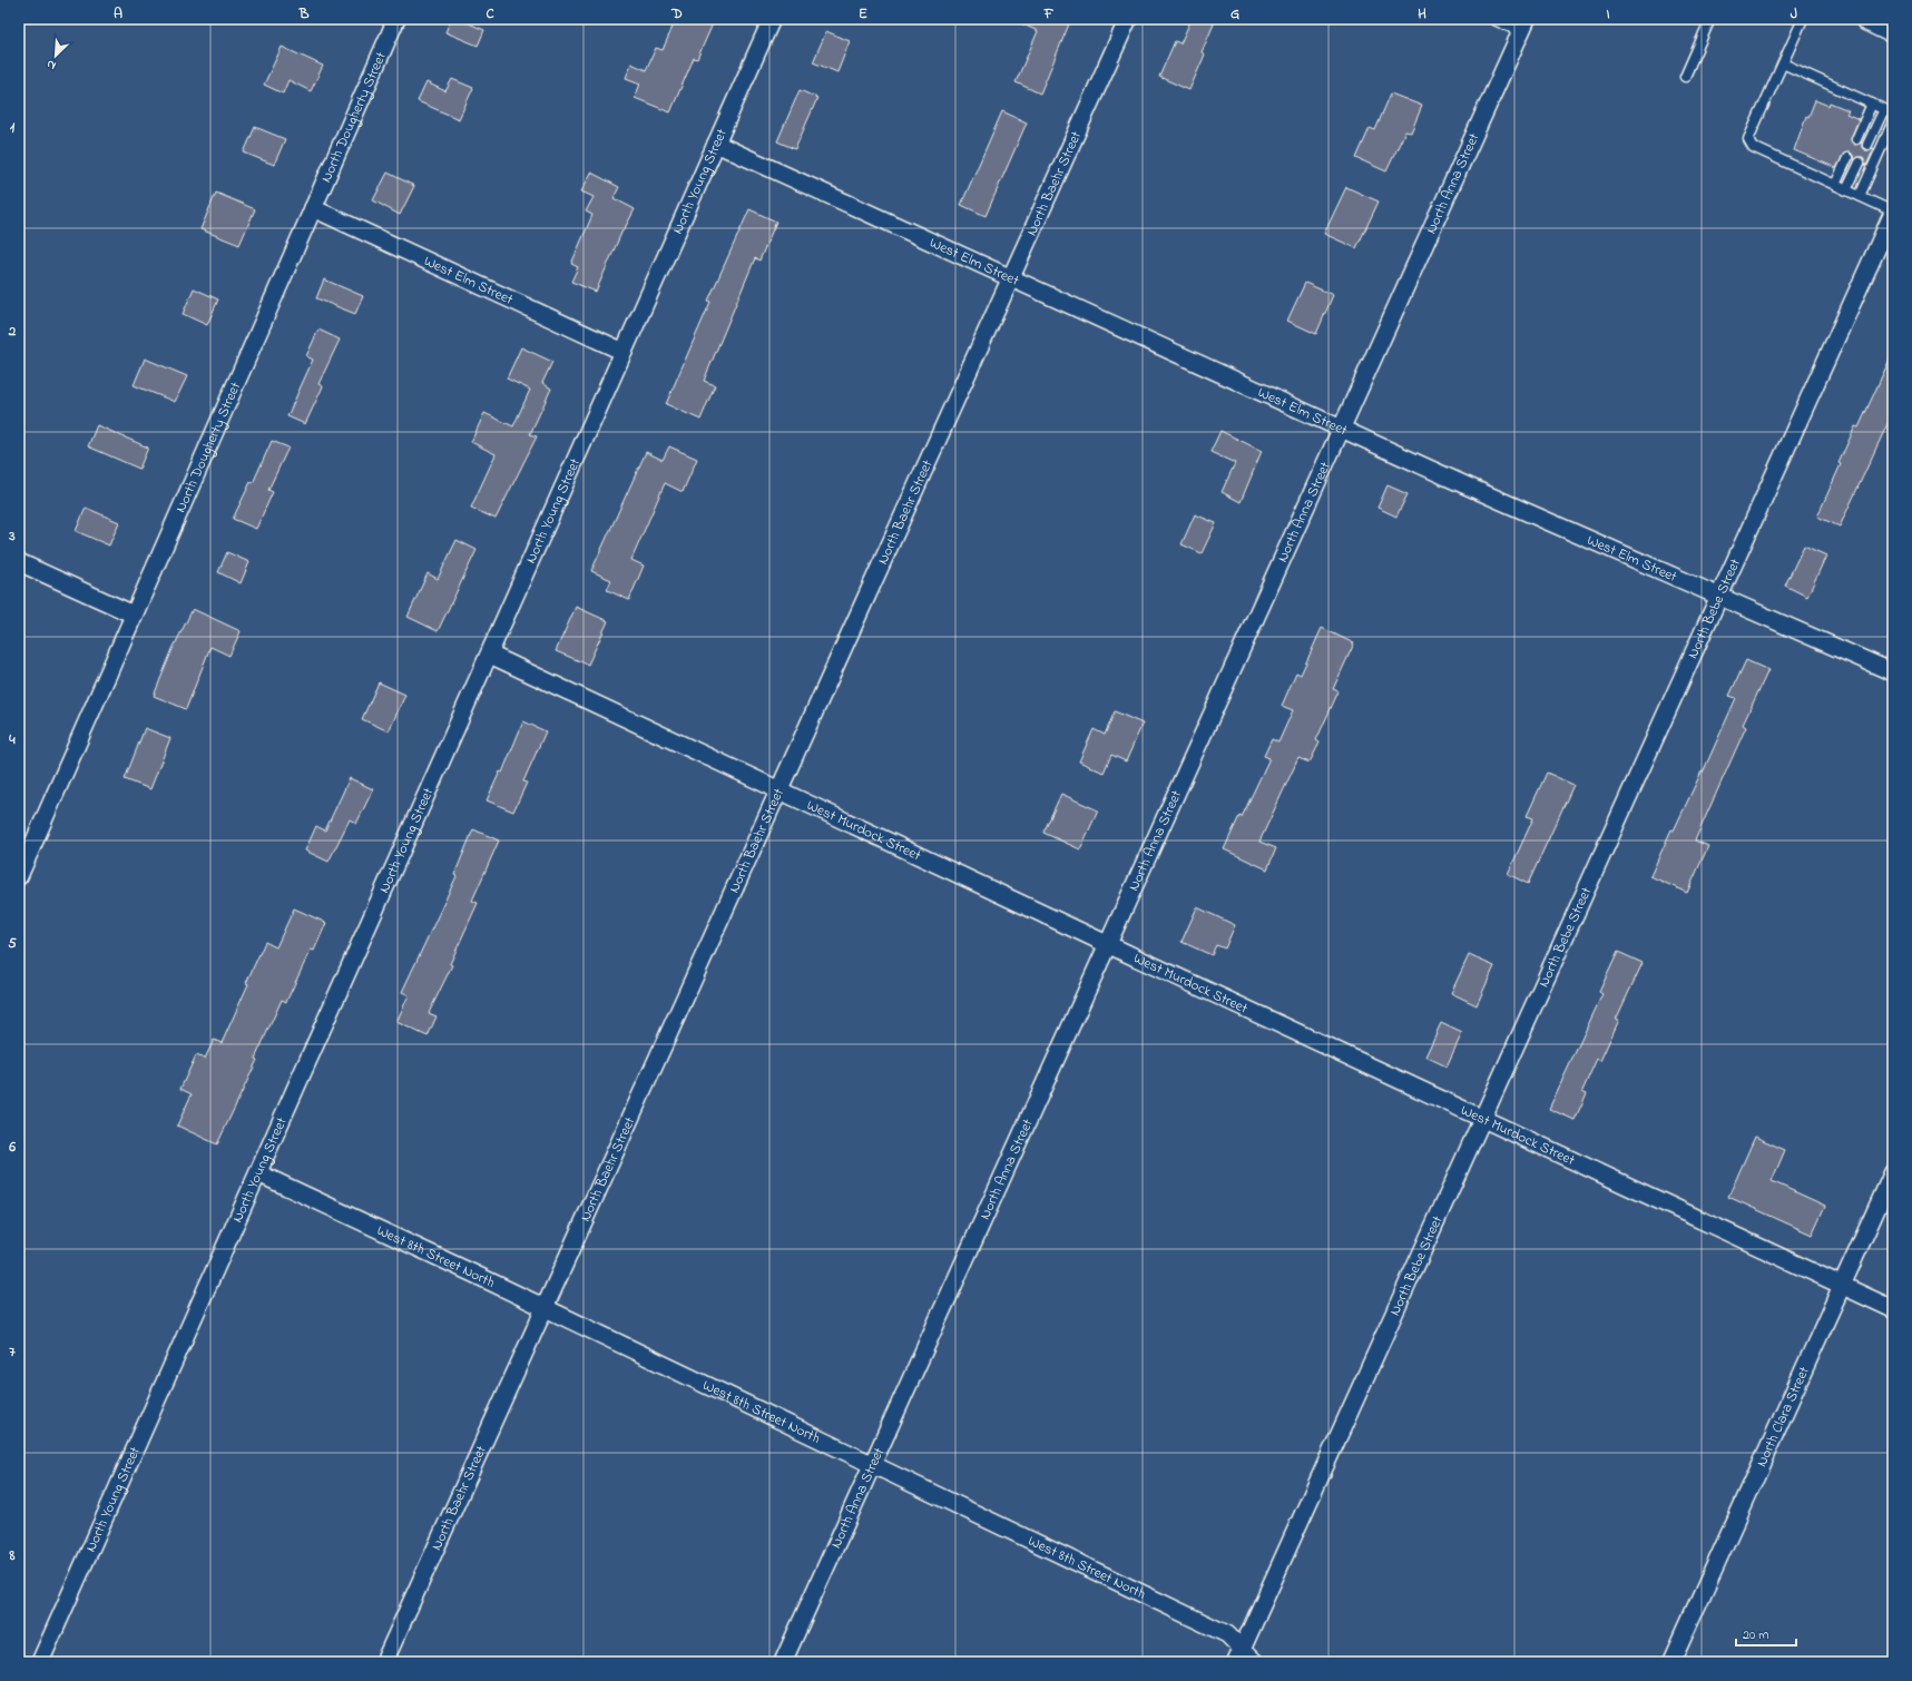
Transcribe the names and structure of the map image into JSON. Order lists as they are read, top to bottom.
{
  "streets": {
    "street": [
      "North Dougherty Street",
      "North Young Street",
      "North Baehr Street",
      "North Anna Street",
      "West Elm Street",
      "North Bebe Street",
      "West Murdock Street",
      "West 8th Street North",
      "North Clara Street"
    ]
  },
  "crossings": [
    ["North Dougherty Street", "West Elm Street"],
    ["North Young Street", "West Elm Street"],
    ["North Young Street", "West Murdock Street"],
    ["North Young Street", "West 8th Street North"],
    ["North Baehr Street", "West Elm Street"],
    ["North Baehr Street", "West Murdock Street"],
    ["North Baehr Street", "West 8th Street North"],
    ["North Anna Street", "West Elm Street"],
    ["North Anna Street", "West Murdock Street"],
    ["North Anna Street", "West 8th Street North"],
    ["West Elm Street", "North Bebe Street"],
    ["North Bebe Street", "West Murdock Street"],
    ["North Bebe Street", "West 8th Street North"],
    ["West Murdock Street", "North Clara Street"]
  ],
  "scale_bar": "20 m",
  "north": "bottom left",
  "grid": {
    "columns": [
      "A",
      "B",
      "C",
      "D",
      "E",
      "F",
      "G",
      "H",
      "I",
      "J"
    ],
    "rows": [
      "1",
      "2",
      "3",
      "4",
      "5",
      "6",
      "7",
      "8"
    ]
  }
}
